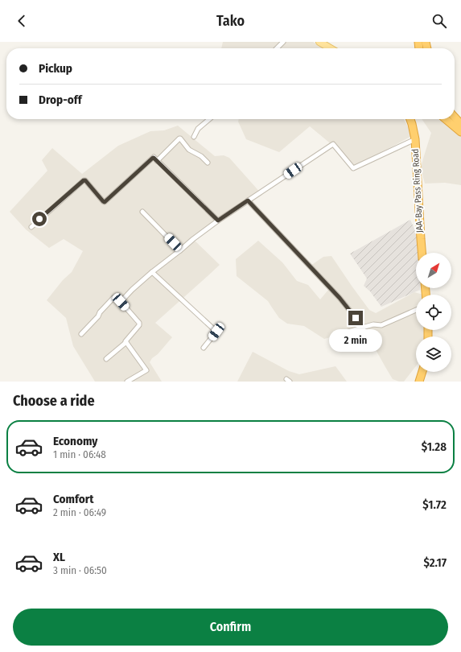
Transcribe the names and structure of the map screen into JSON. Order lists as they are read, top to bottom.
{
  "streets": {
    "highway": ["JAA-Bay Pass Ring Road"]
  },
  "north": "top right",
  "page": {
    "header": "Tako",
    "banner": ["Pickup", "Drop-off"],
    "bubble": "2 min",
    "heading": "Choose a ride",
    "list": [
      {
        "name": "Economy",
        "note": "1 min · 06:48",
        "value": "$1.28"
      },
      {
        "name": "Comfort",
        "note": "2 min · 06:49",
        "value": "$1.72"
      },
      {
        "name": "XL",
        "note": "3 min · 06:50",
        "value": "$2.17"
      }
    ],
    "buttons": "Confirm"
  }
}
